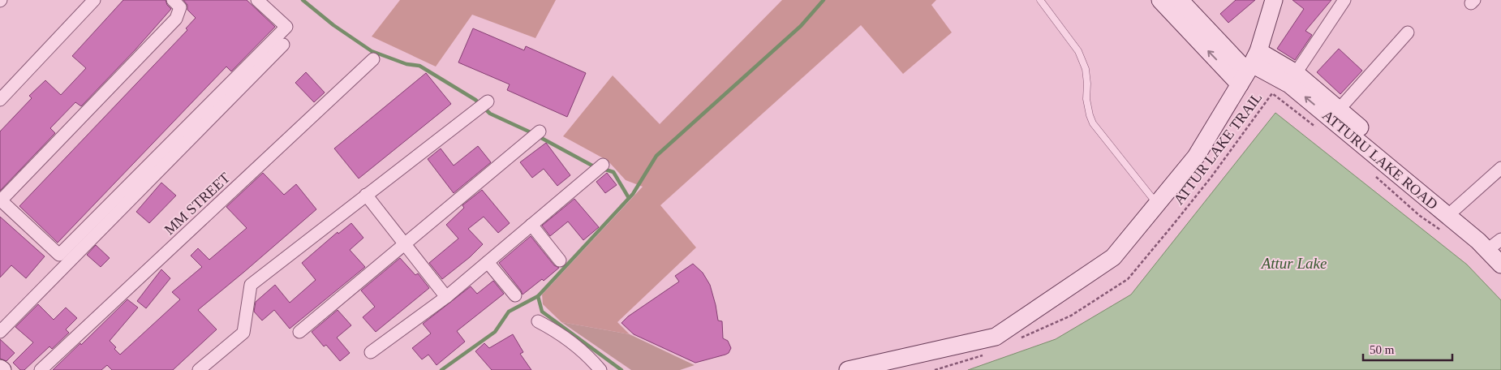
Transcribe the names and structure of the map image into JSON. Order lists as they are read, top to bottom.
{
  "streets": {
    "street": ["ATTURU LAKE ROAD", "MM STREET"],
    "path": ["ATTUR LAKE TRAIL"]
  },
  "water": ["Attur Lake"],
  "scale_bar": "50 m"
}
